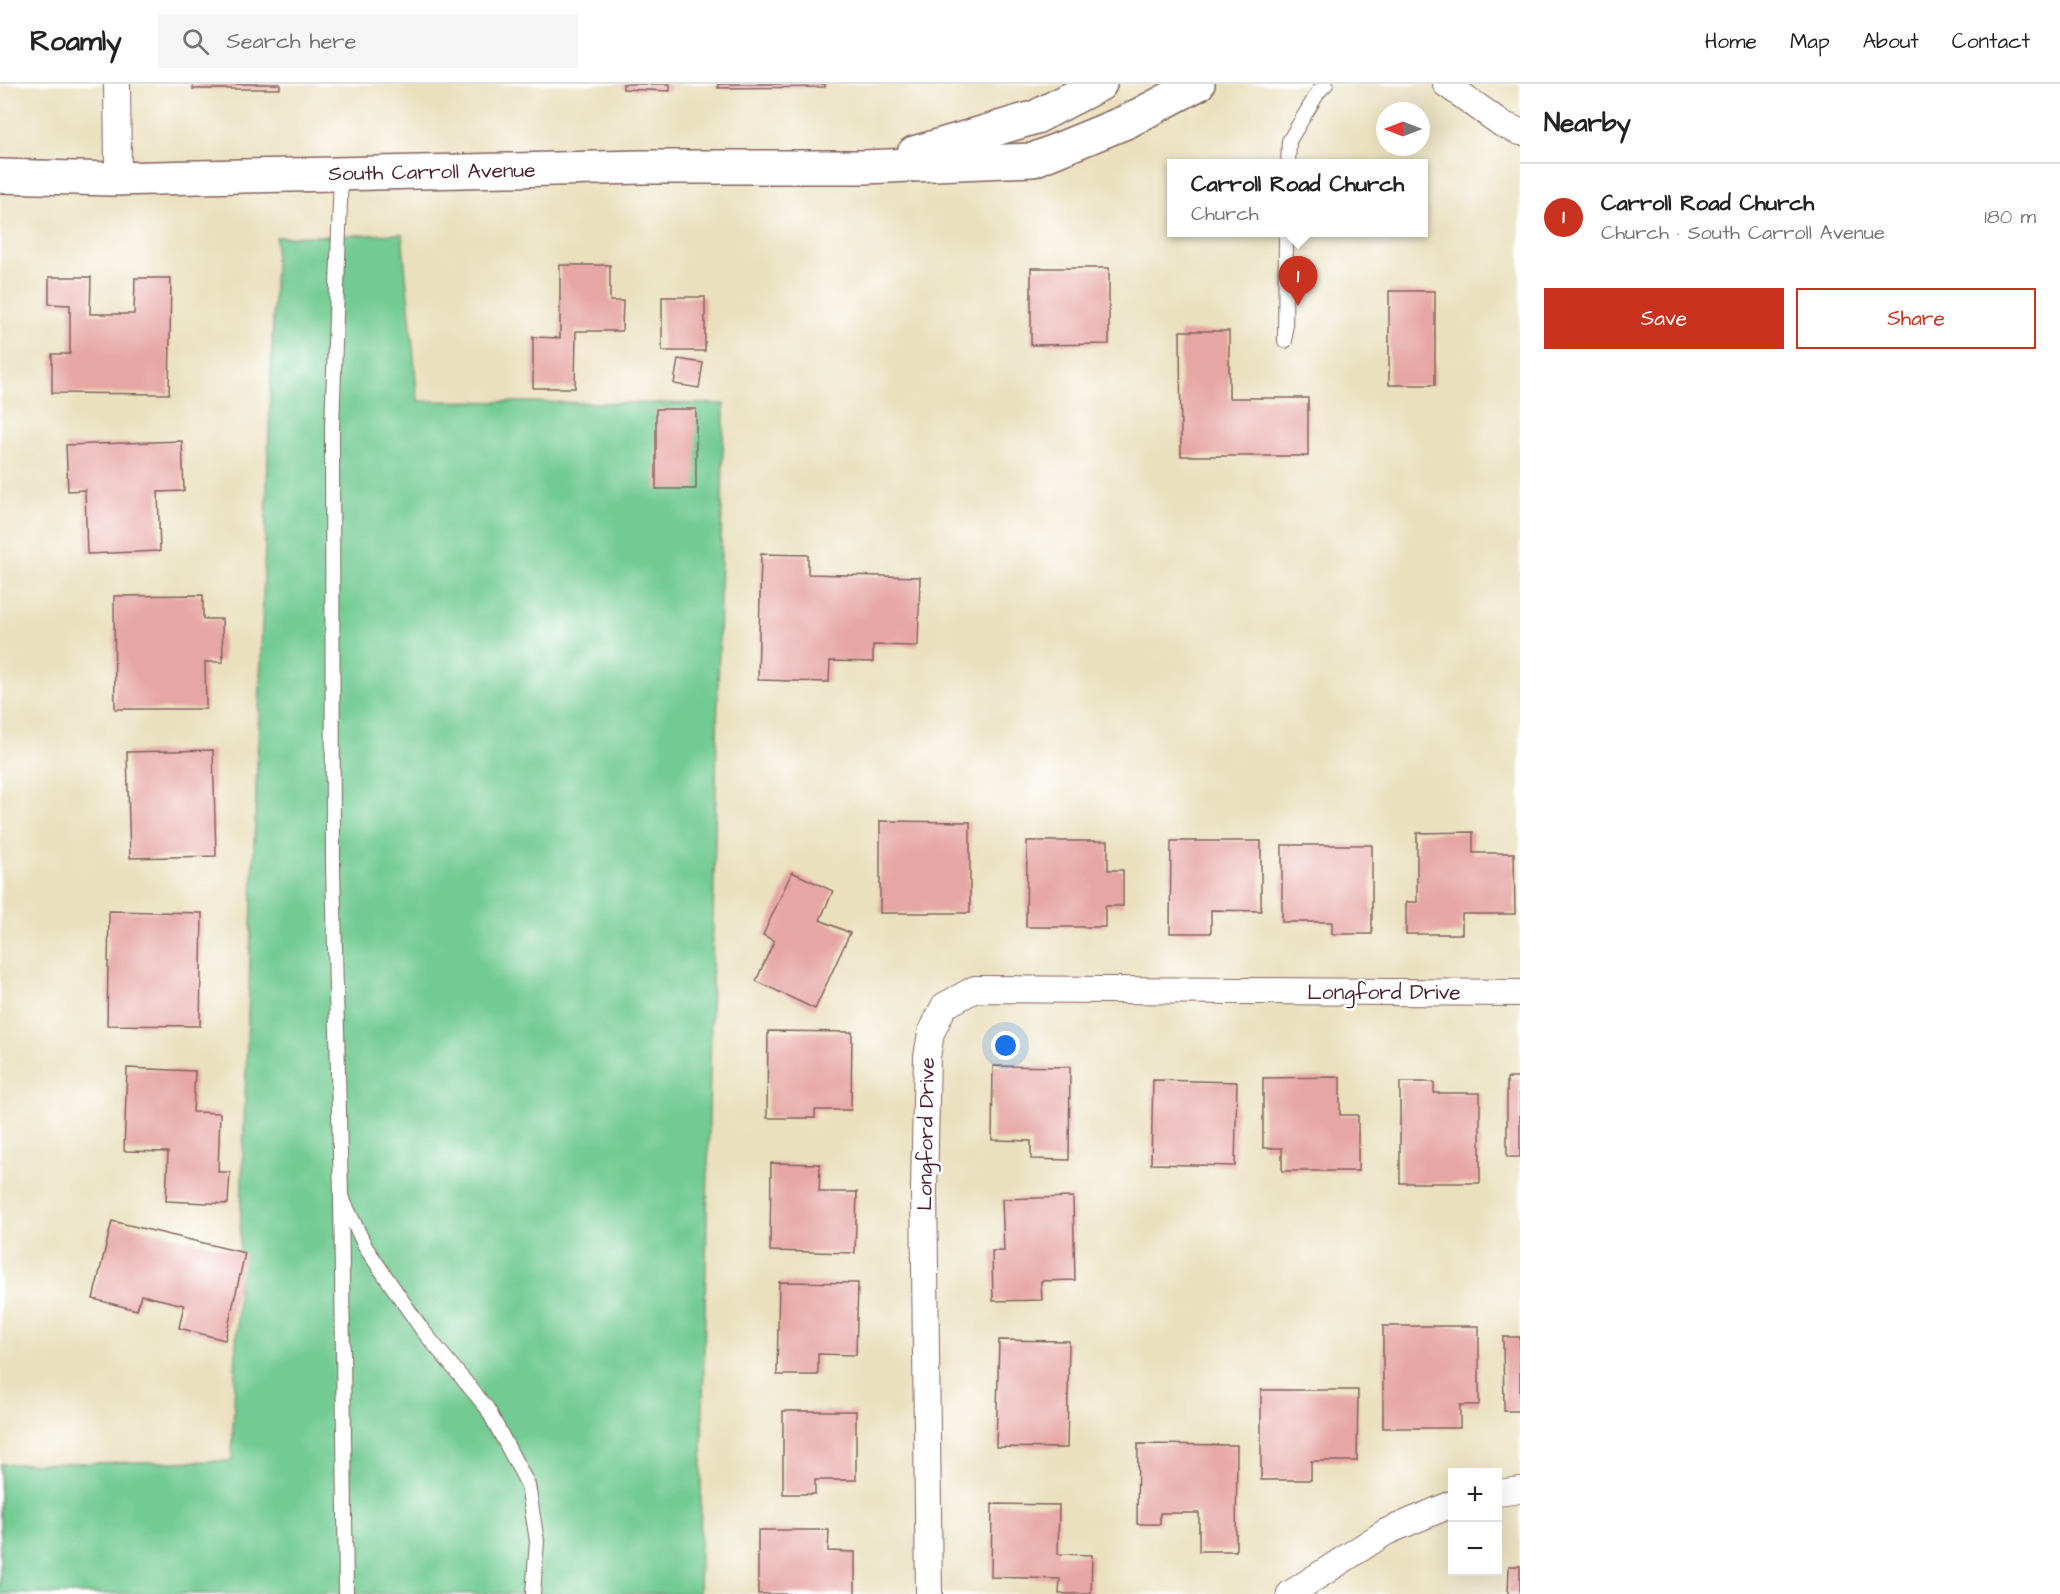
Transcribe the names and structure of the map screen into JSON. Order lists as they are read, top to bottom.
{
  "streets": {
    "main road": ["South Carroll Avenue"],
    "street": ["Longford Drive"]
  },
  "north": "left",
  "page": {
    "header": "Roamly",
    "search": "Search here",
    "nav": [
      "Home",
      "Map",
      "About",
      "Contact"
    ],
    "heading": "Nearby",
    "popup": ["Carroll Road Church", "Church"],
    "list": [
      {
        "mark": "1",
        "name": "Carroll Road Church",
        "note": "Church · South Carroll Avenue",
        "value": "180 m"
      }
    ],
    "pins": "1",
    "buttons": ["Save", "Share"],
    "map_buttons": ["+", "−"]
  }
}
